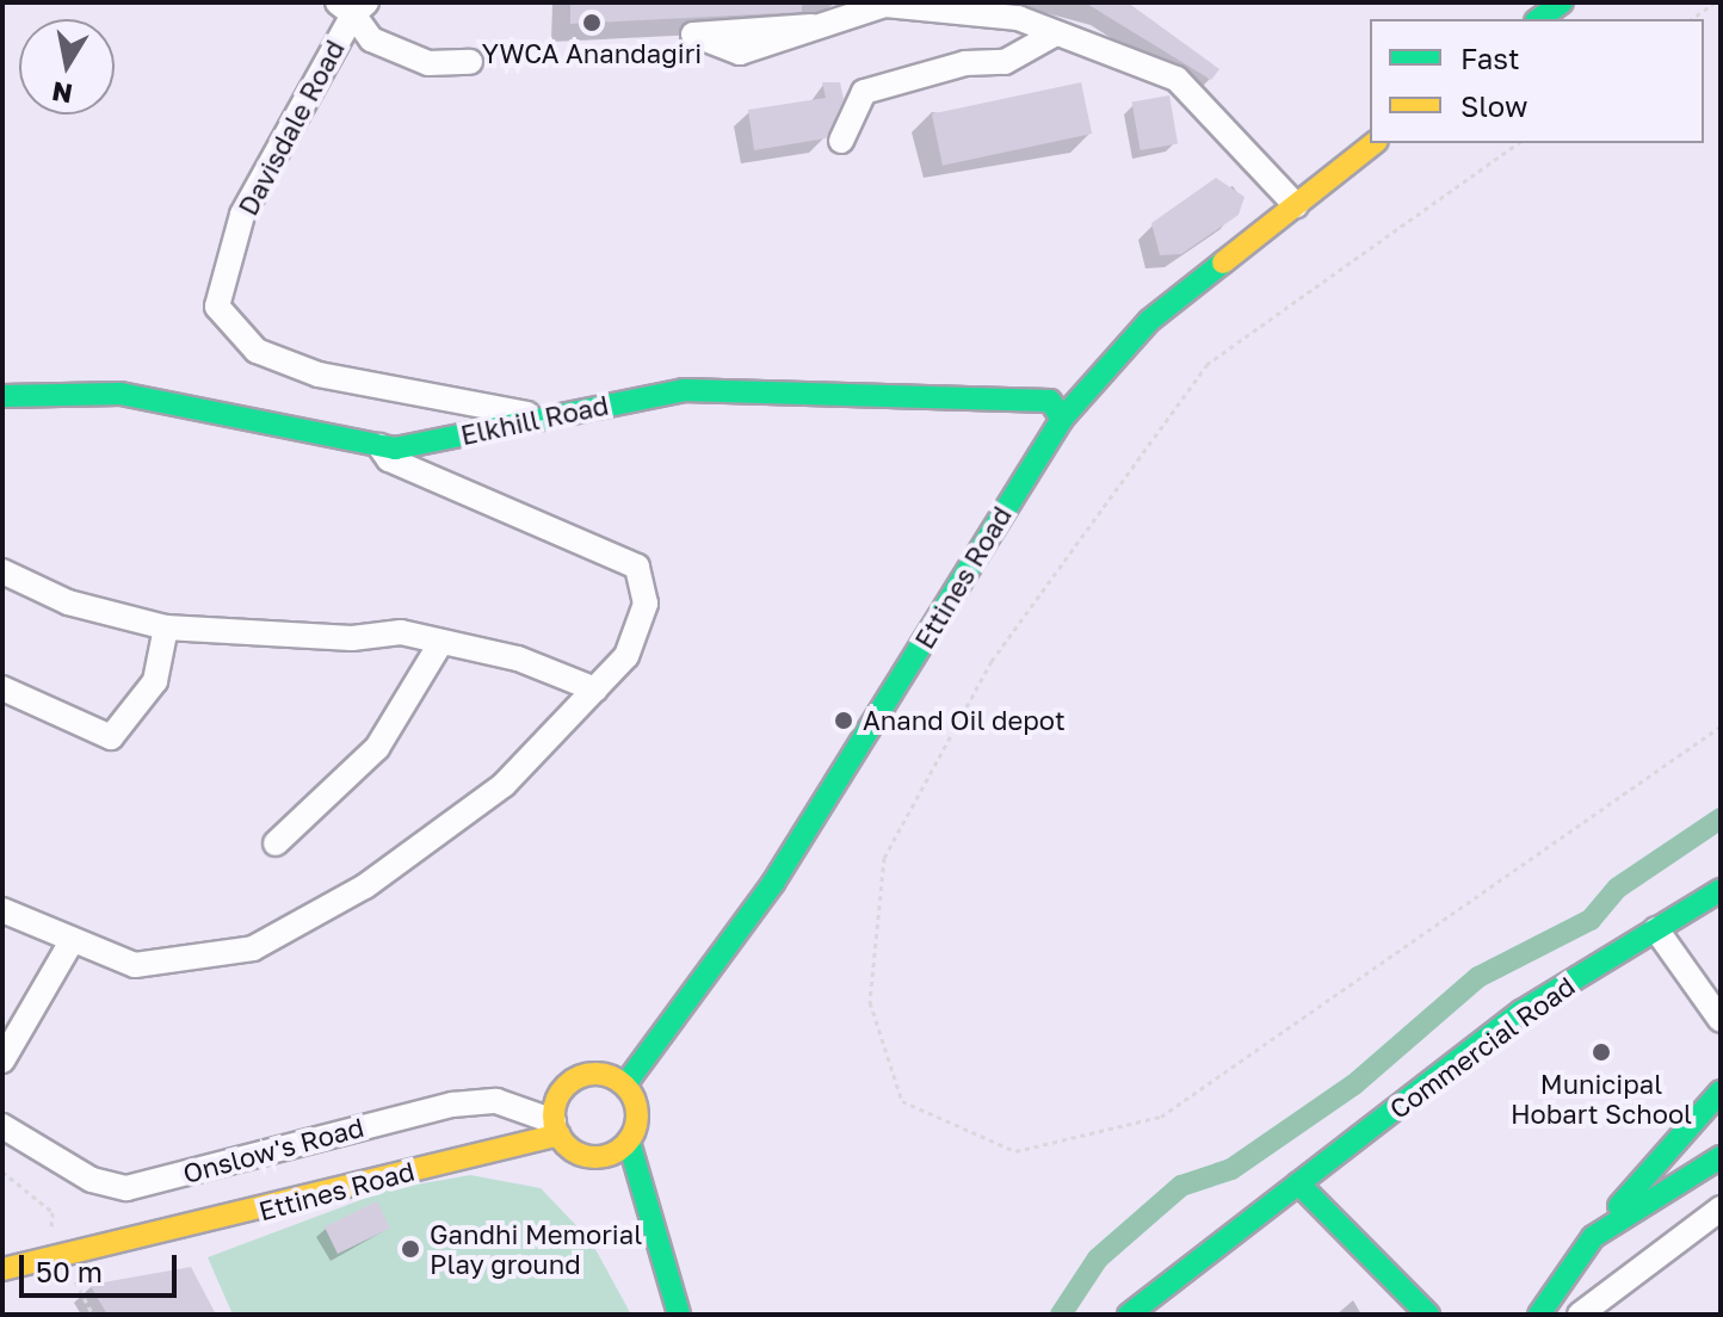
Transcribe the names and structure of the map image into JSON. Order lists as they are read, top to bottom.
{
  "streets": {
    "main road": ["Elkhill Road", "Ettines Road", "Commercial Road"],
    "street": ["Davisdale Road", "Onslow's Road"]
  },
  "crossings": [
    ["Davisdale Road", "Elkhill Road"],
    ["Elkhill Road", "Ettines Road"],
    ["Ettines Road", "Onslow's Road"]
  ],
  "places": [
    "YWCA Anandagiri",
    "Anand Oil depot",
    "Municipal Hobart School",
    "Gandhi Memorial Play ground"
  ],
  "legend": ["Fast", "Slow"],
  "scale_bar": "50 m",
  "north": "bottom"
}
